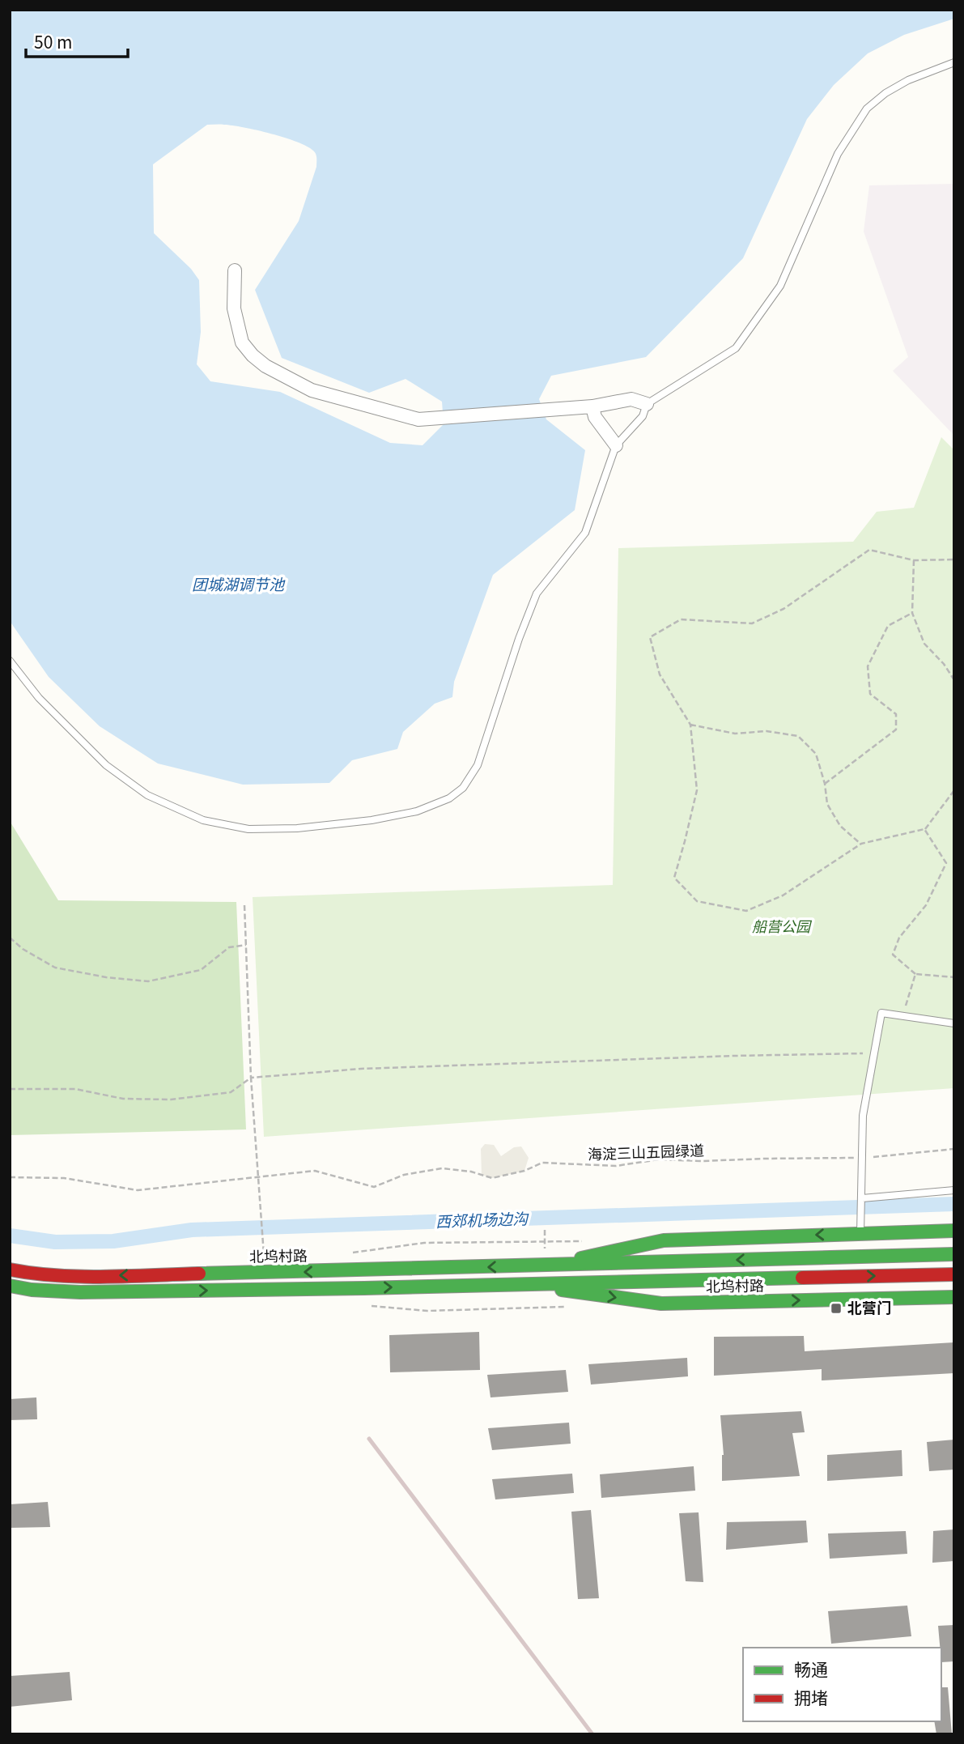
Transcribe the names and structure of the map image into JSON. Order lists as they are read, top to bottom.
{
  "streets": {
    "main road": ["北坞村路"],
    "path": ["海淀三山五园绿道"]
  },
  "water": ["团城湖调节池", "西郊机场边沟"],
  "parks": ["船营公园"],
  "places": {
    "transit": ["北营门"]
  },
  "legend": ["畅通", "拥堵"],
  "scale_bar": "50 m"
}
